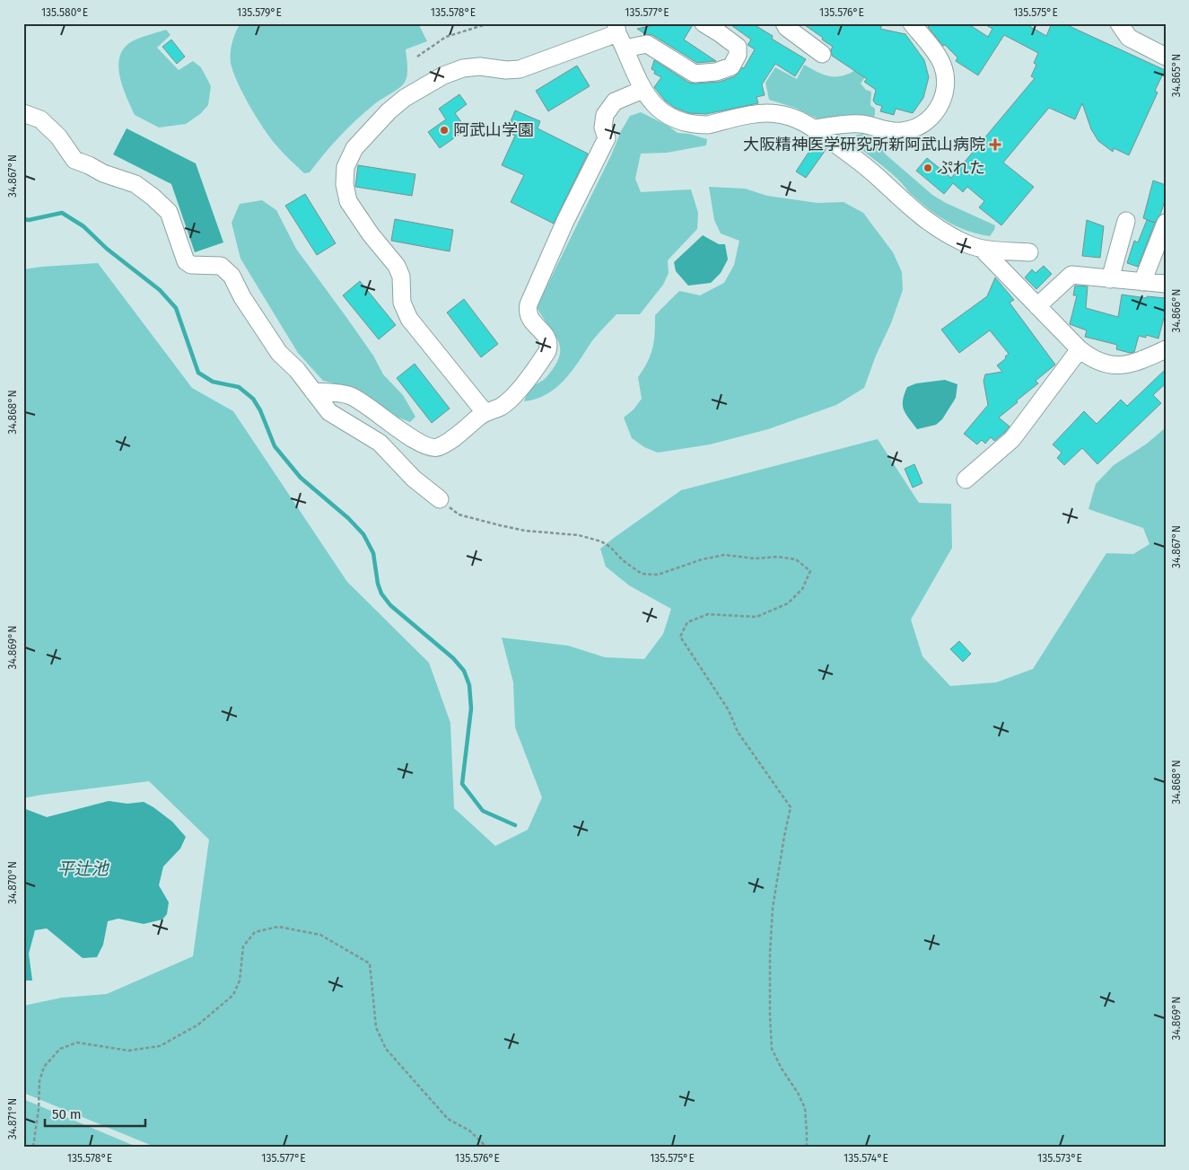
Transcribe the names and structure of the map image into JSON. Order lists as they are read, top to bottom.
{
  "water": ["平辻池"],
  "places": {
    "other": ["阿武山学園", "ぷれた"],
    "health": ["大阪精神医学研究所新阿武山病院"]
  },
  "scale_bar": "50 m",
  "coordinates": [
    "135.580°E",
    "135.579°E",
    "135.578°E",
    "135.577°E",
    "135.576°E",
    "135.575°E",
    "34.865°N",
    "34.867°N",
    "34.866°N",
    "34.868°N",
    "34.869°N",
    "34.870°N",
    "34.871°N",
    "135.574°E",
    "135.573°E"
  ]
}
